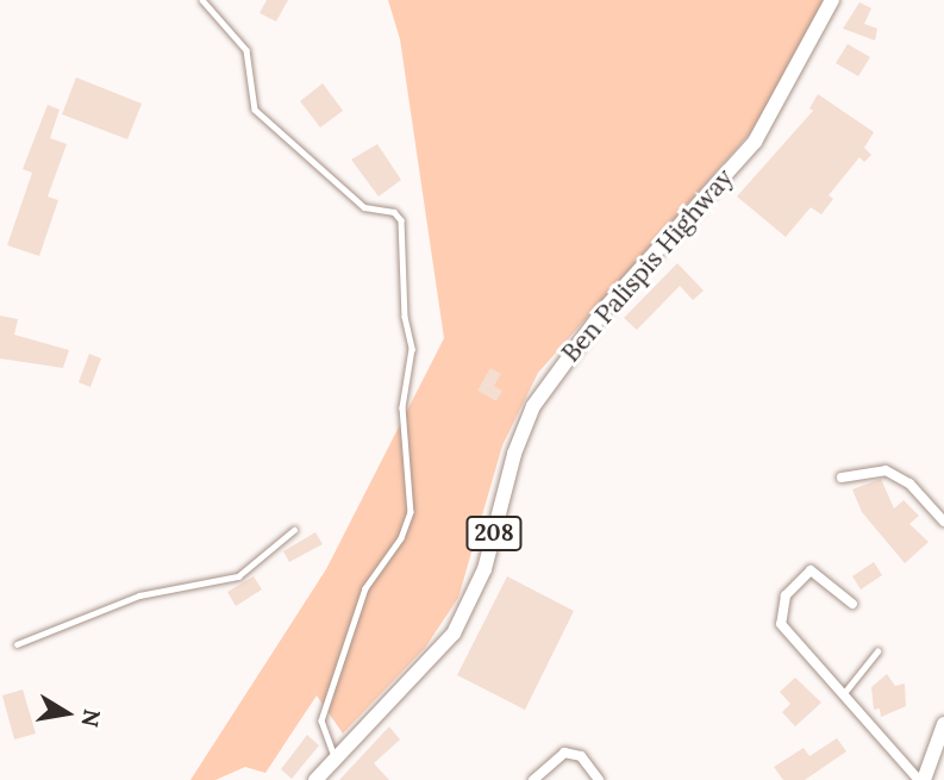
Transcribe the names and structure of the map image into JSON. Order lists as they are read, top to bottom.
{
  "streets": {
    "main road": ["Ben Palispis Highway", "208"]
  },
  "north": "right"
}
